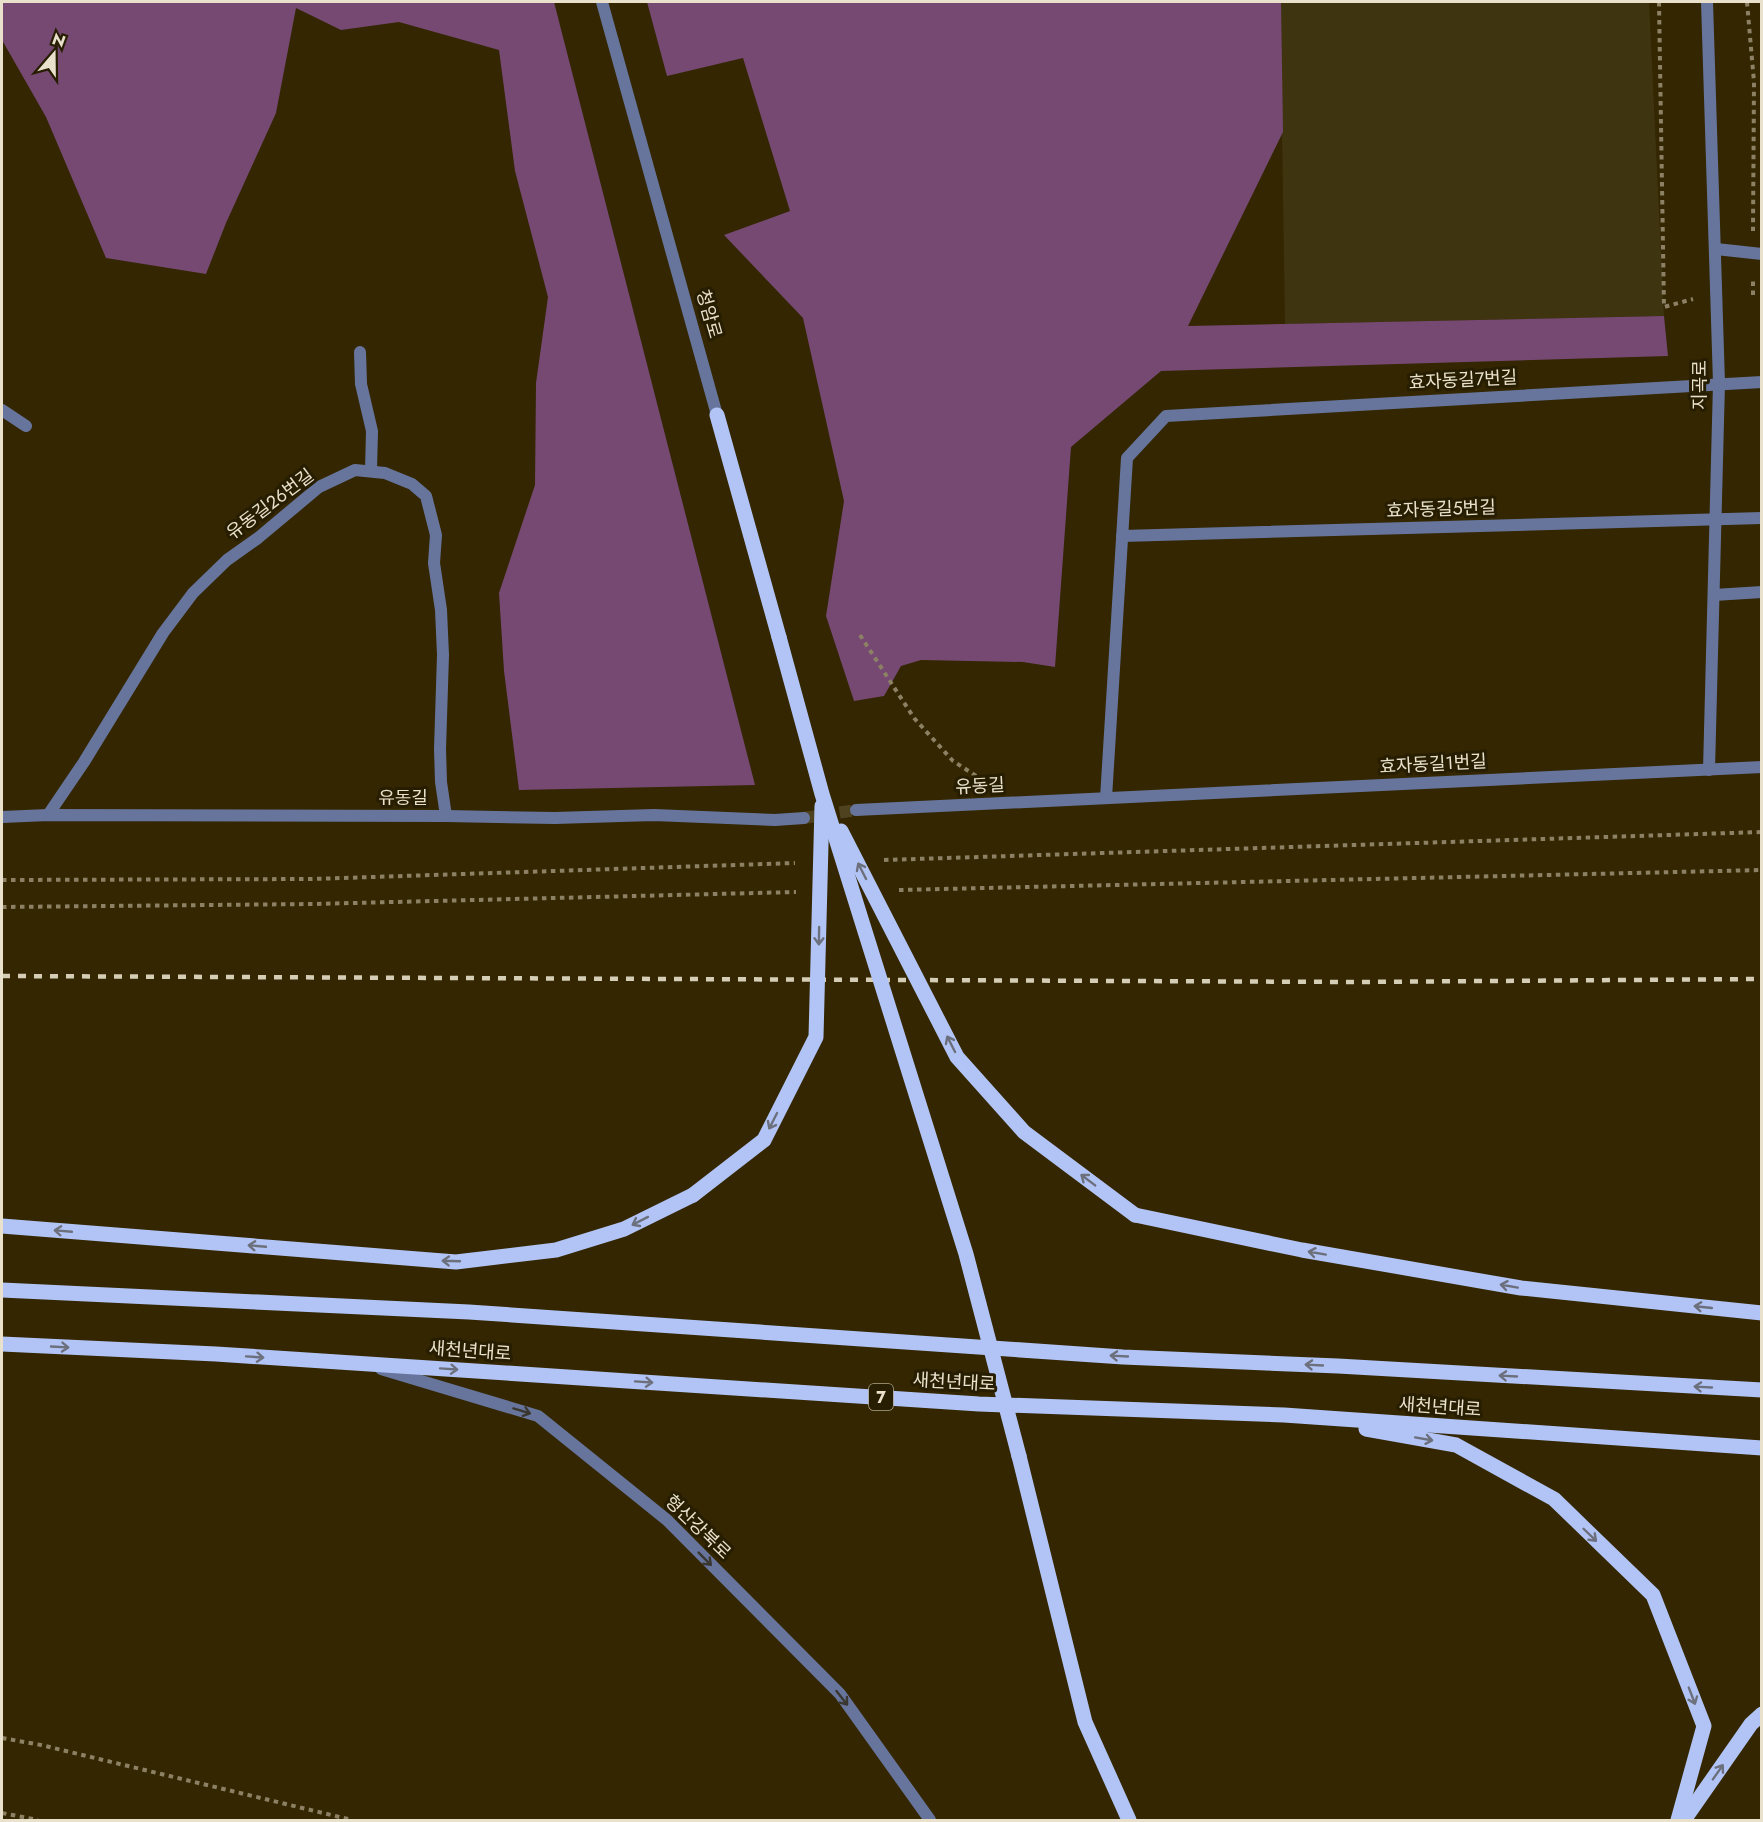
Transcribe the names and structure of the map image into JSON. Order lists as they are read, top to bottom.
{
  "streets": {
    "main road": ["청암로", "새천년대로", "7"],
    "street": [
      "효자동길7번길",
      "지곡로",
      "유동길26번길",
      "효자동길5번길",
      "효자동길1번길",
      "유동길",
      "형산강북로"
    ]
  },
  "crossings": [
    ["효자동길7번길", "지곡로"],
    ["효자동길7번길", "효자동길5번길"],
    ["지곡로", "효자동길5번길"],
    ["지곡로", "효자동길1번길"],
    ["유동길26번길", "유동길"],
    ["효자동길1번길", "유동길"],
    ["새천년대로", "형산강북로"]
  ],
  "one_way": ["형산강북로"],
  "north": "top"
}
